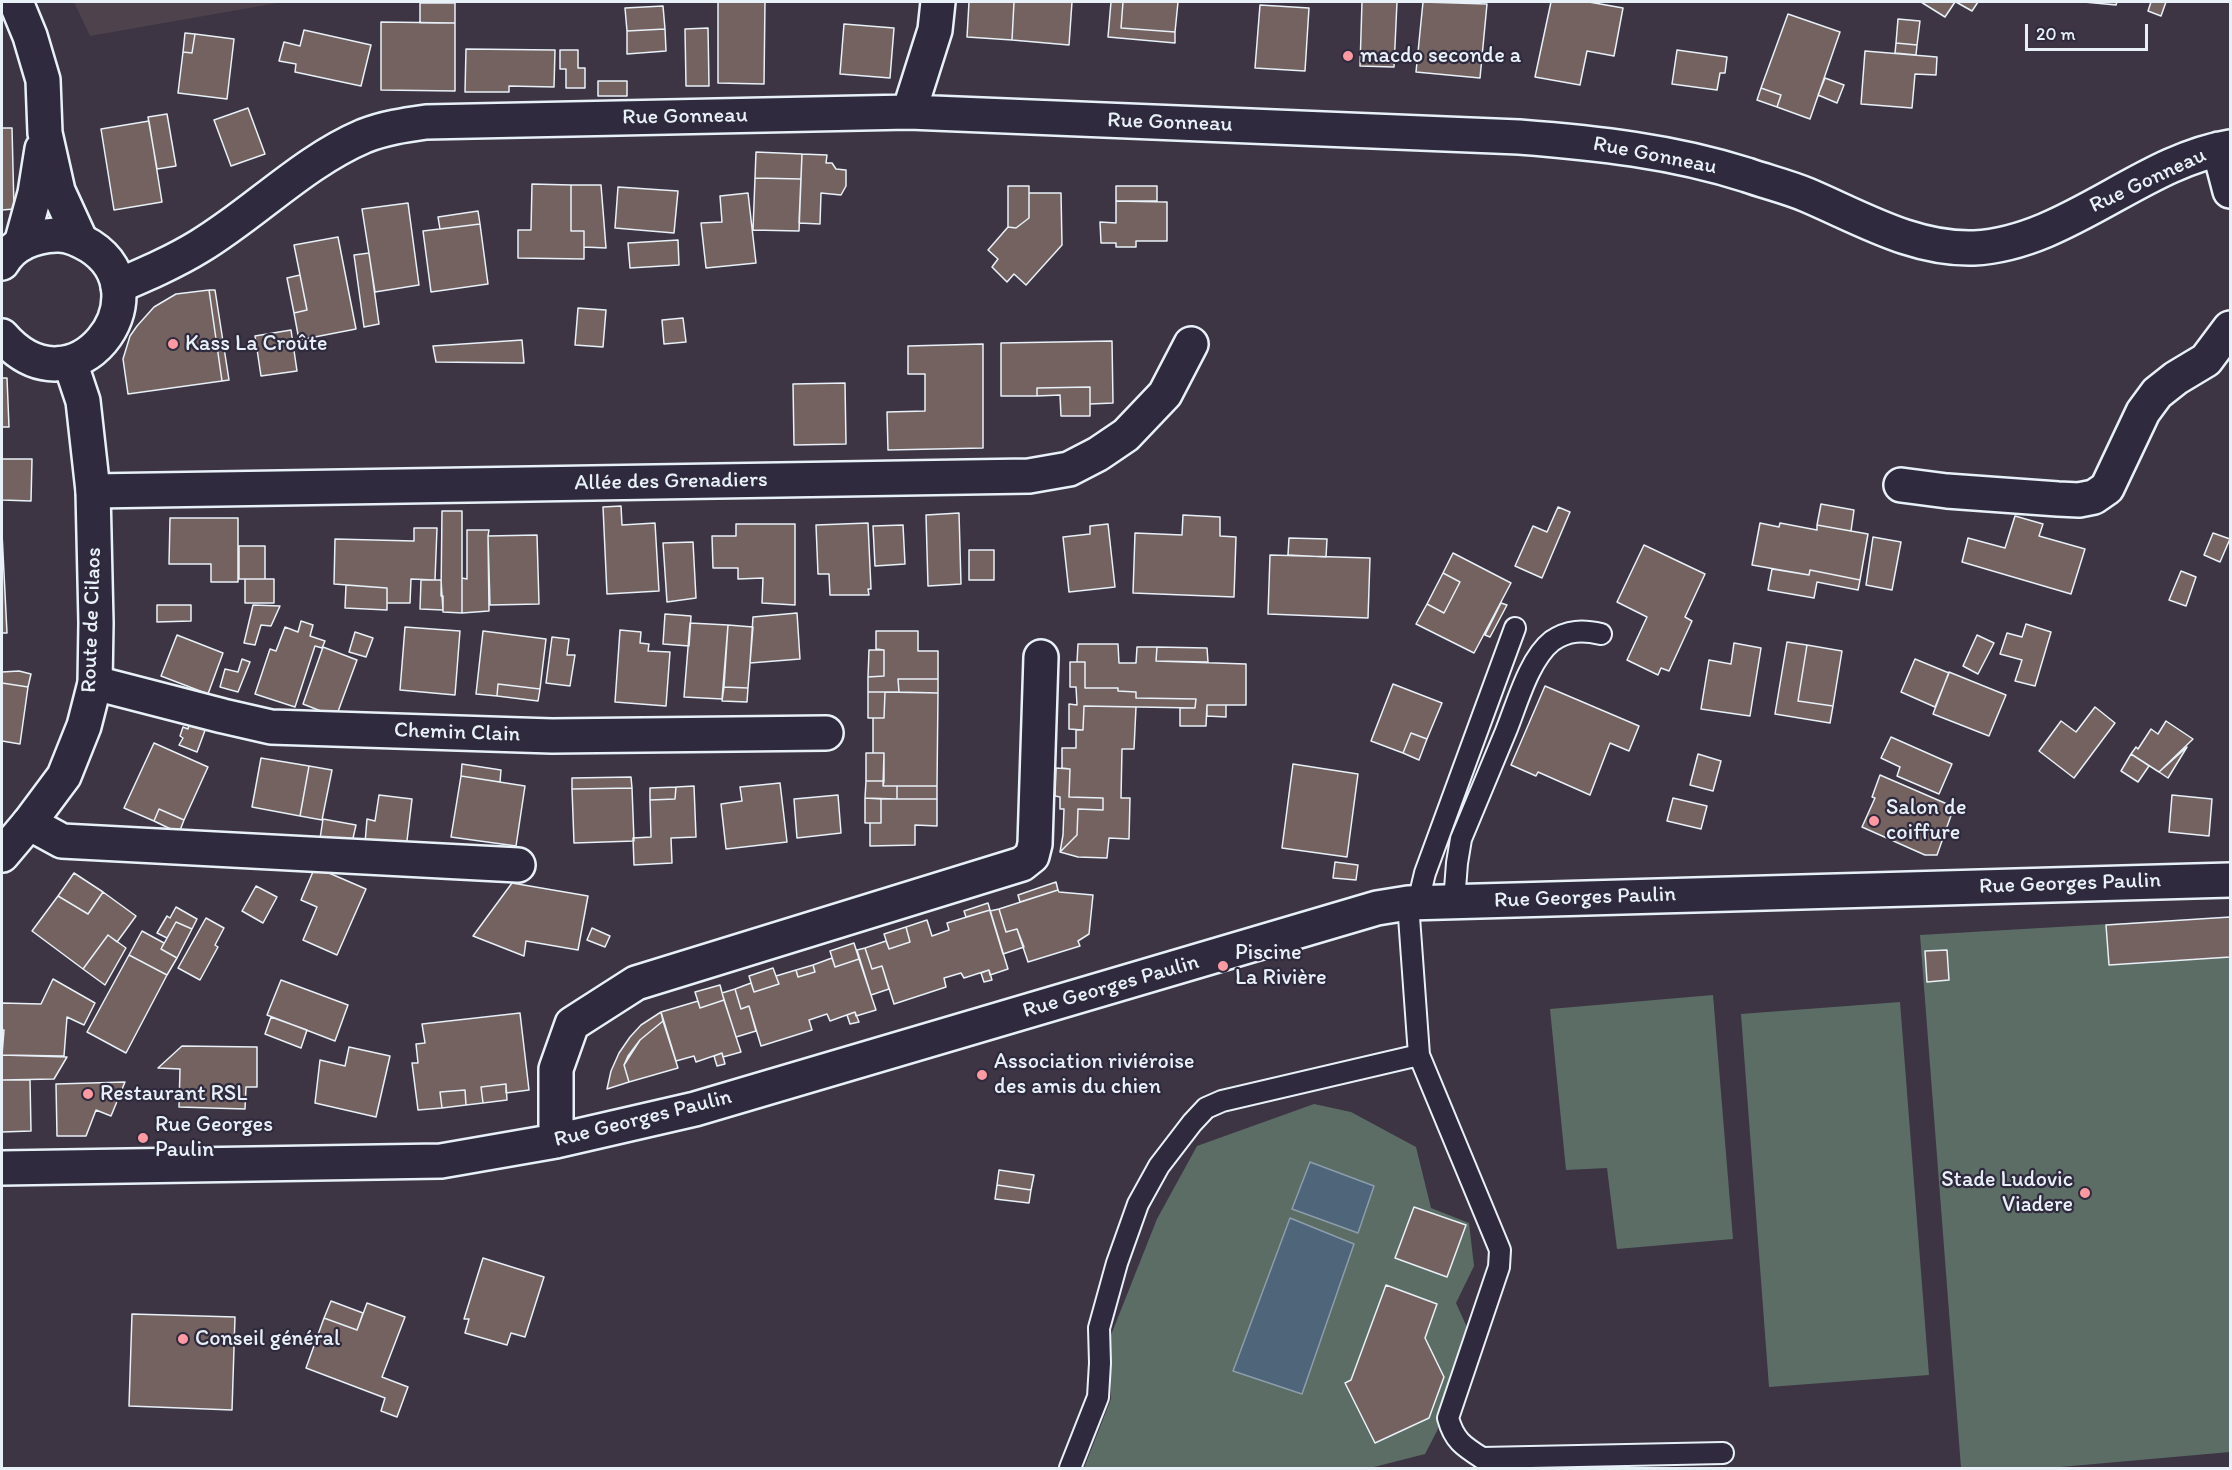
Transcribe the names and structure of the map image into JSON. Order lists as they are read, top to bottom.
{
  "streets": {
    "street": [
      "Rue Gonneau",
      "Allée des Grenadiers",
      "Route de Cilaos",
      "Chemin Clain",
      "Rue Georges Paulin"
    ]
  },
  "crossings": [
    ["Allée des Grenadiers", "Route de Cilaos"],
    ["Route de Cilaos", "Chemin Clain"]
  ],
  "places": [
    "macdo seconde a",
    "Kass La Croûte",
    "Salon de coiffure",
    "Piscine La Rivière",
    "Association riviéroise des amis du chien",
    "Restaurant RSL",
    "Rue Georges Paulin",
    "Stade Ludovic Viadere",
    "Conseil général"
  ],
  "scale_bar": "20 m"
}
